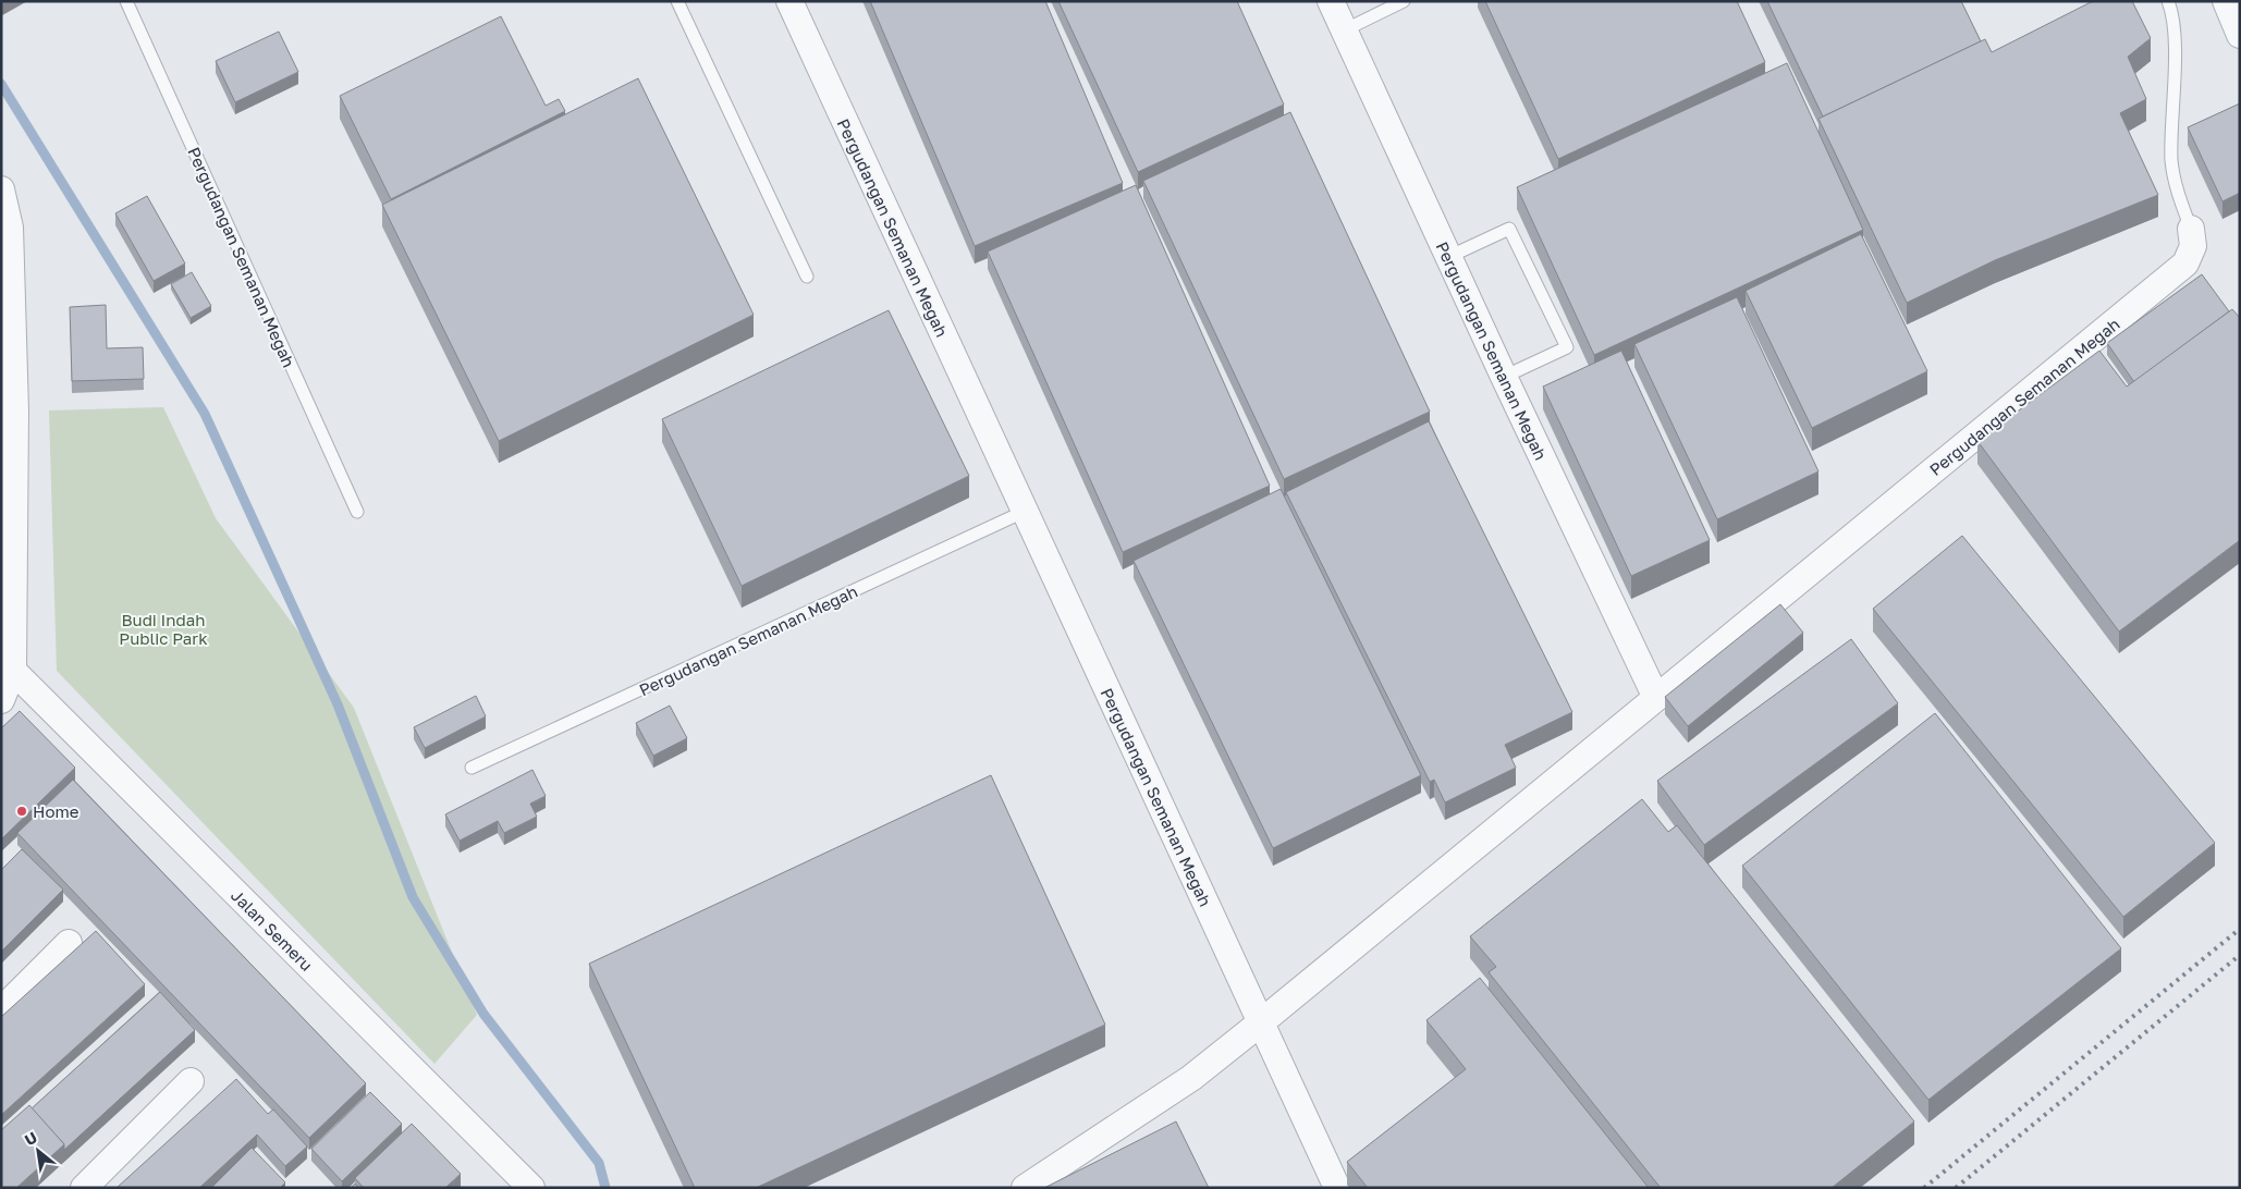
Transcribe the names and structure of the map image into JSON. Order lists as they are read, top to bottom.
{
  "streets": {
    "street": ["Pergudangan Semanan Megah", "Jalan Semeru"]
  },
  "parks": ["Budi Indah Public Park"],
  "places": ["Home"],
  "north": "top left"
}
